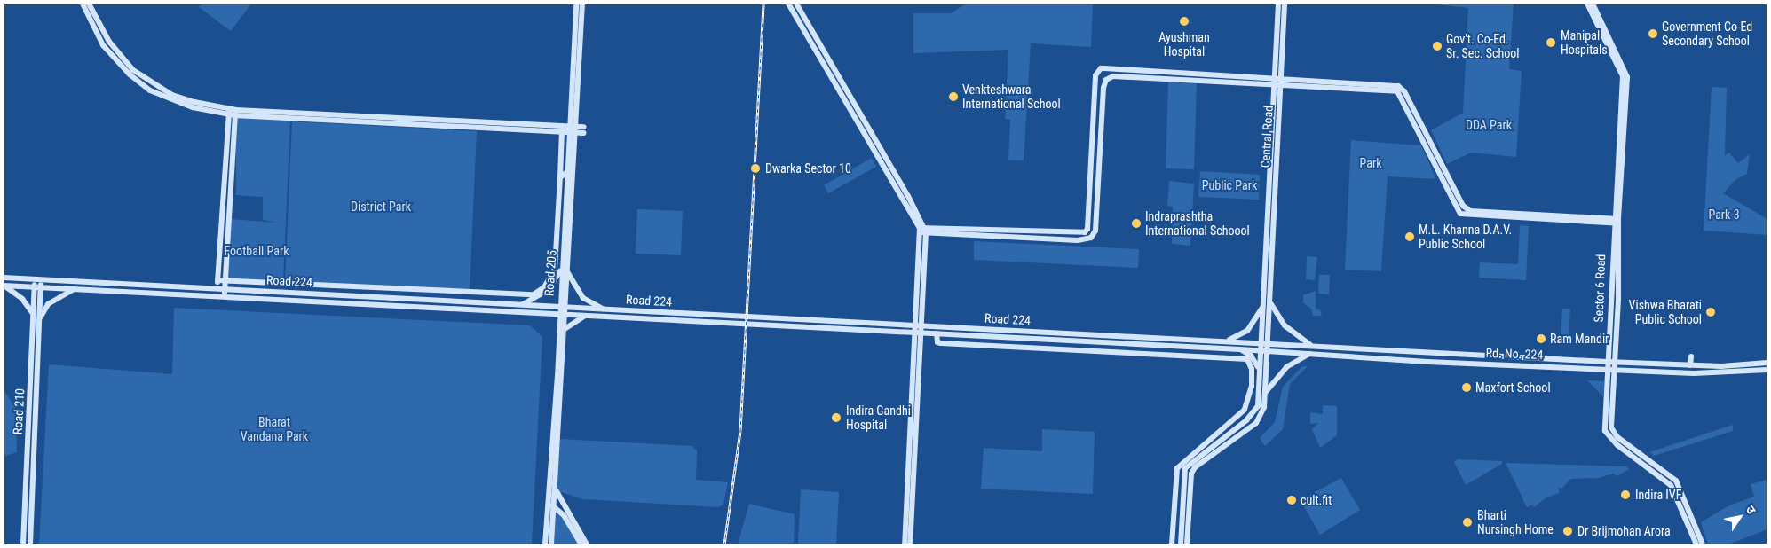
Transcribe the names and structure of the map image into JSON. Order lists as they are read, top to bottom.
{
  "streets": {
    "main road": [
      "Central Road",
      "Road 205",
      "Road 224",
      "Sector 6 Road",
      "Rd. No. 224",
      "Road 210"
    ]
  },
  "crossings": [
    ["Central Road", "Road 224"],
    ["Central Road", "Rd. No. 224"],
    ["Road 205", "Road 224"],
    ["Road 224", "Rd. No. 224"],
    ["Road 224", "Road 210"],
    ["Sector 6 Road", "Rd. No. 224"]
  ],
  "parks": [
    "DDA Park",
    "Park",
    "Public Park",
    "District Park",
    "Park 3",
    "Football Park",
    "Bharat Vandana Park"
  ],
  "places": [
    "Ayushman Hospital",
    "Government Co-Ed Secondary School",
    "Manipal Hospitals",
    "Gov't. Co-Ed. Sr. Sec. School",
    "Venkteshwara International School",
    "Dwarka Sector 10",
    "Indraprashtha International Schoool",
    "M.L. Khanna D.A.V. Public School",
    "Vishwa Bharati Public School",
    "Ram Mandir",
    "Maxfort School",
    "Indira Gandhi Hospital",
    "Indira IVF",
    "cult.fit",
    "Bharti Nursingh Home",
    "Dr Brijmohan Arora"
  ],
  "north": "top right"
}
